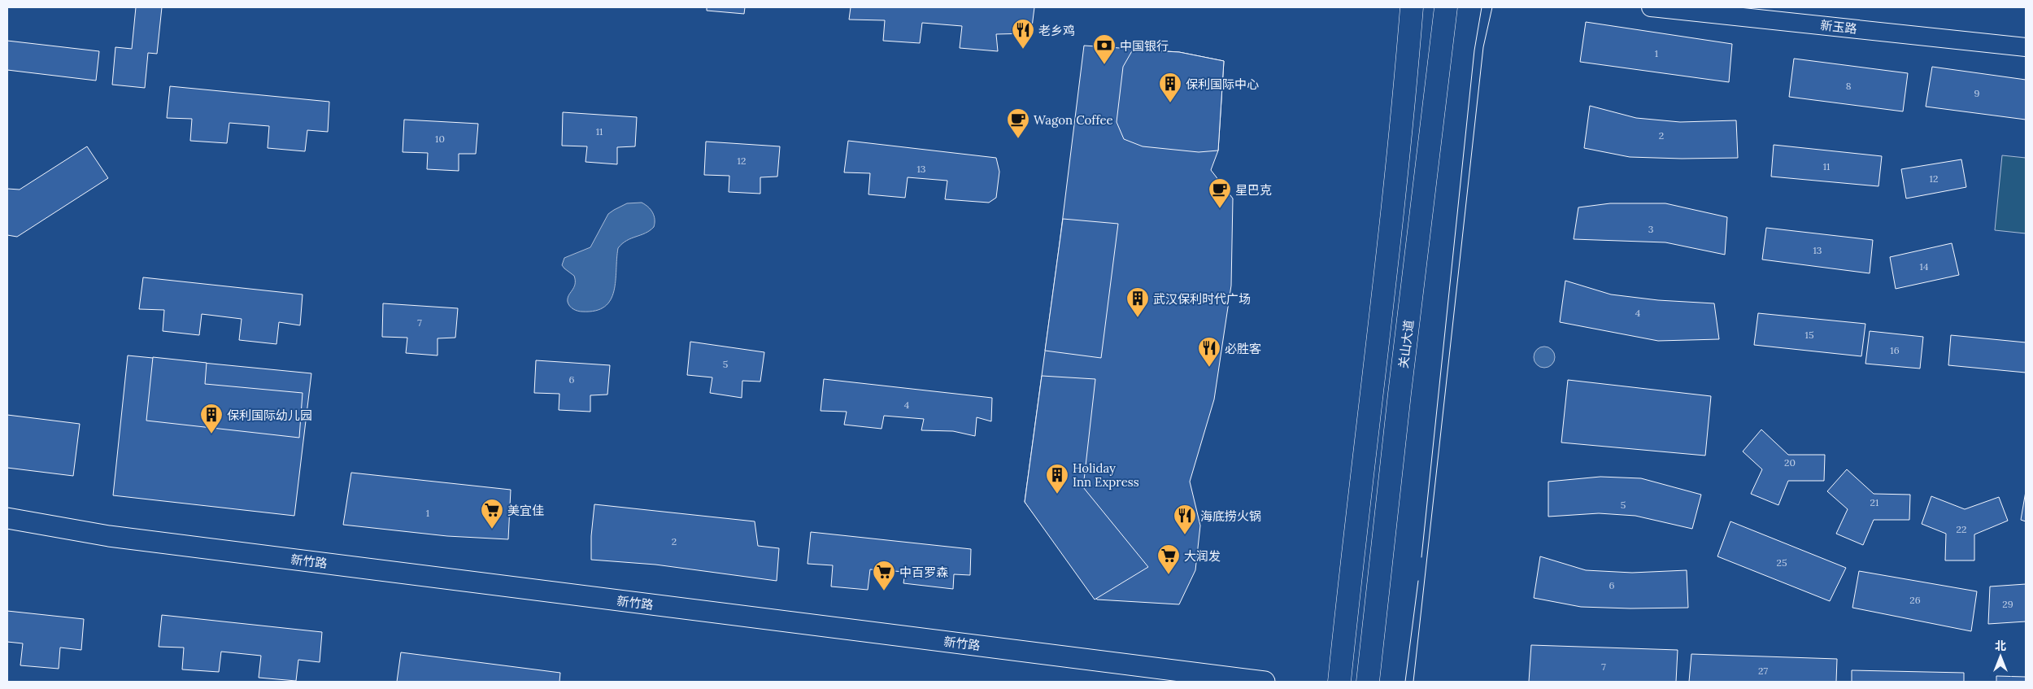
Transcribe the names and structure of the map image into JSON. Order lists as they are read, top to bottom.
{
  "streets": {
    "main road": ["关山大道", "新竹路"],
    "street": ["新玉路"]
  },
  "places": {
    "restaurant": ["老乡鸡", "必胜客", "海底捞火锅"],
    "bank": ["中国银行"],
    "building": [
      "保利国际中心",
      "武汉保利时代广场",
      "保利国际幼儿园",
      "Holiday Inn Express"
    ],
    "cafe": ["Wagon Coffee", "星巴克"],
    "supermarket": ["美宜佳", "大润发", "中百罗森"]
  },
  "house_numbers": [
    "1",
    "8",
    "9",
    "11",
    "2",
    "10",
    "12",
    "11",
    "13",
    "12",
    "3",
    "13",
    "14",
    "4",
    "7",
    "15",
    "16",
    "5",
    "6",
    "4",
    "20",
    "21",
    "5",
    "1",
    "22",
    "2",
    "25",
    "6",
    "26",
    "29",
    "7",
    "27"
  ],
  "north": "top"
}
